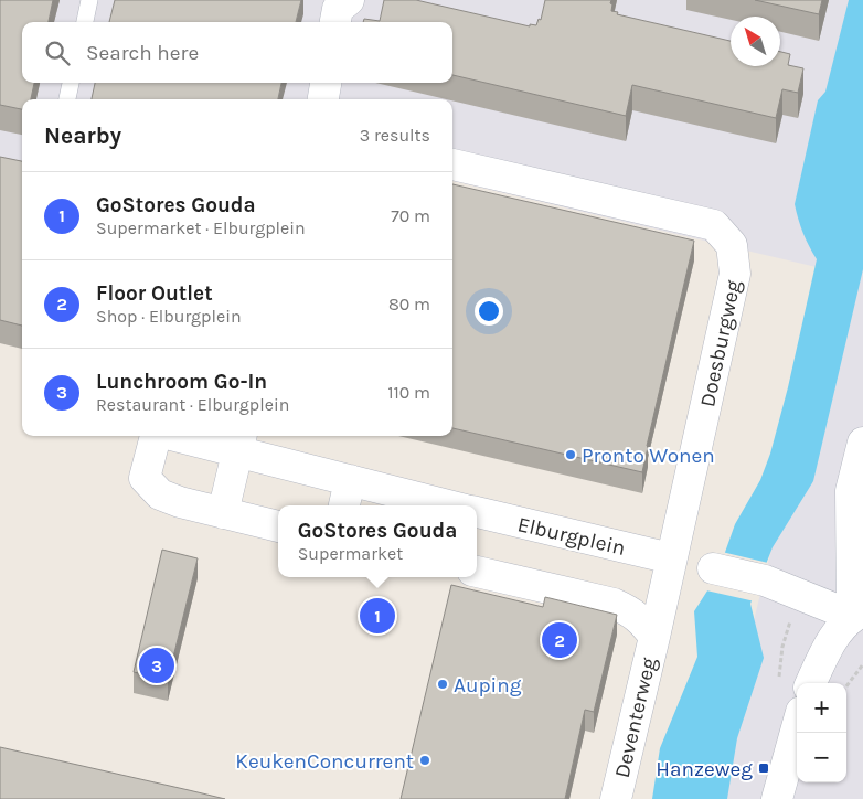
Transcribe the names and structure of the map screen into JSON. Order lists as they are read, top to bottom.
{
  "streets": {
    "street": ["Doesburgweg", "Elburgplein", "Deventerweg"]
  },
  "crossings": [
    ["Doesburgweg", "Elburgplein"],
    ["Doesburgweg", "Deventerweg"]
  ],
  "places": {
    "other": ["Pronto Wonen", "Auping", "KeukenConcurrent"],
    "transit": ["Hanzeweg"]
  },
  "north": "top left",
  "page": {
    "search": "Search here",
    "heading": ["Nearby", "3 results"],
    "list": [
      {
        "mark": "1",
        "name": "GoStores Gouda",
        "note": "Supermarket · Elburgplein",
        "value": "70 m"
      },
      {
        "mark": "2",
        "name": "Floor Outlet",
        "note": "Shop · Elburgplein",
        "value": "80 m"
      },
      {
        "mark": "3",
        "name": "Lunchroom Go-In",
        "note": "Restaurant · Elburgplein",
        "value": "110 m"
      }
    ],
    "popup": ["GoStores Gouda", "Supermarket"],
    "pins": ["1", "2", "3"],
    "map_buttons": ["+", "−"]
  }
}
